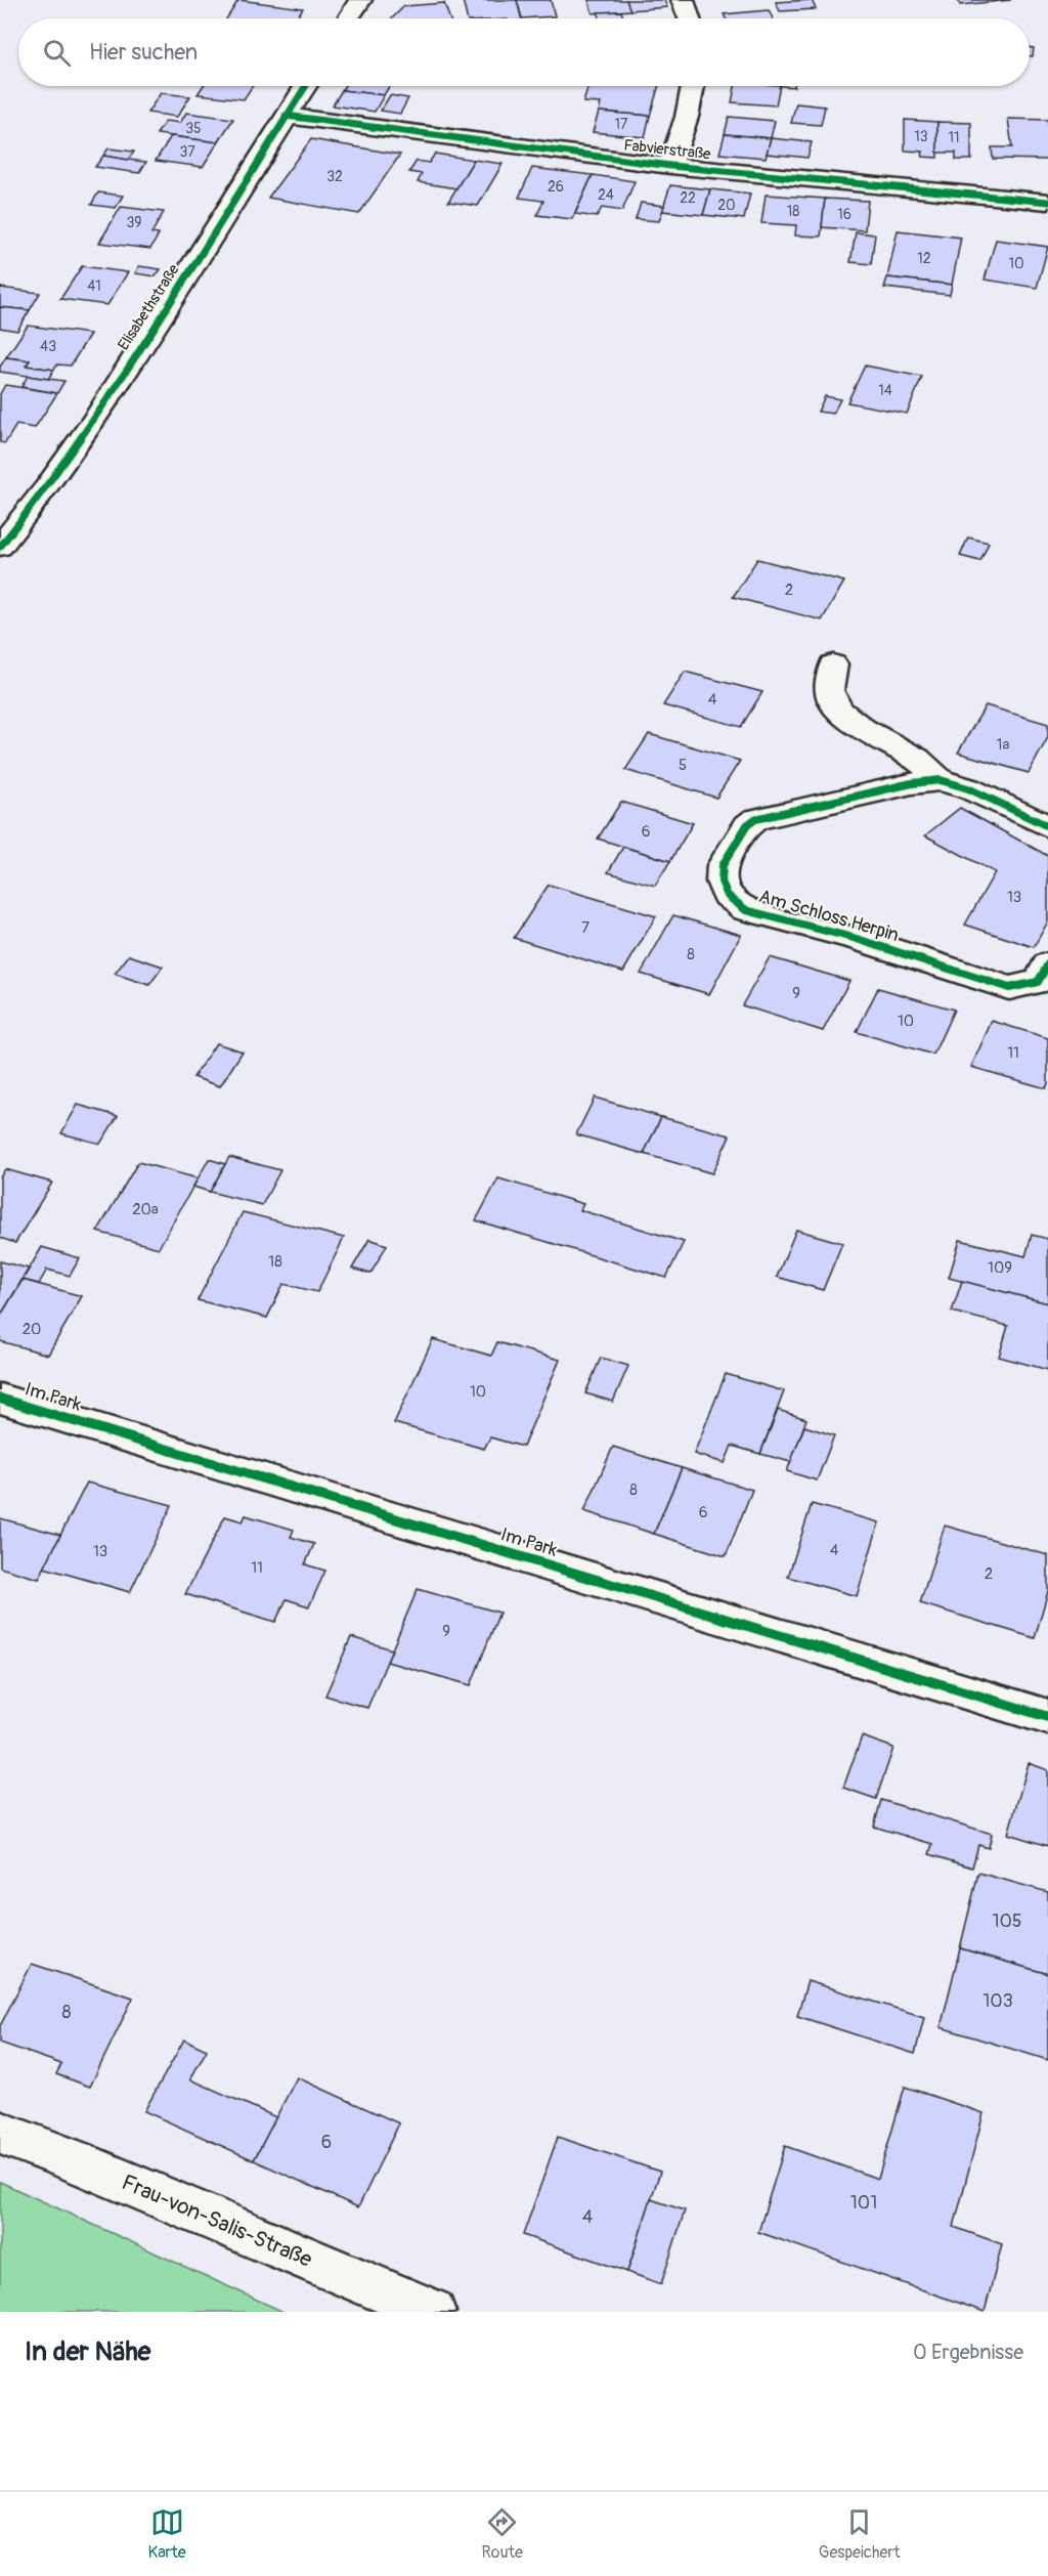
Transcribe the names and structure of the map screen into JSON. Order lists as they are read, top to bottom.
{
  "streets": {
    "street": [
      "Fabvierstraße",
      "Elisabethstraße",
      "Am Schloss Herpin",
      "Im Park",
      "Frau-von-Salis-Straße"
    ]
  },
  "crossings": [
    ["Fabvierstraße", "Elisabethstraße"]
  ],
  "house_numbers": [
    "17",
    "35",
    "13",
    "11",
    "37",
    "32",
    "26",
    "24",
    "22",
    "20",
    "18",
    "16",
    "39",
    "12",
    "10",
    "41",
    "43",
    "14",
    "2",
    "4",
    "1a",
    "5",
    "6",
    "13",
    "7",
    "8",
    "9",
    "10",
    "11",
    "20a",
    "18",
    "109",
    "20",
    "10",
    "8",
    "6",
    "4",
    "13",
    "11",
    "2",
    "9",
    "105",
    "103",
    "8",
    "6",
    "101",
    "4"
  ],
  "page": {
    "search": "Hier suchen",
    "heading": ["In der Nähe", "0 Ergebnisse"],
    "nav": ["Karte", "Route", "Gespeichert"]
  }
}
